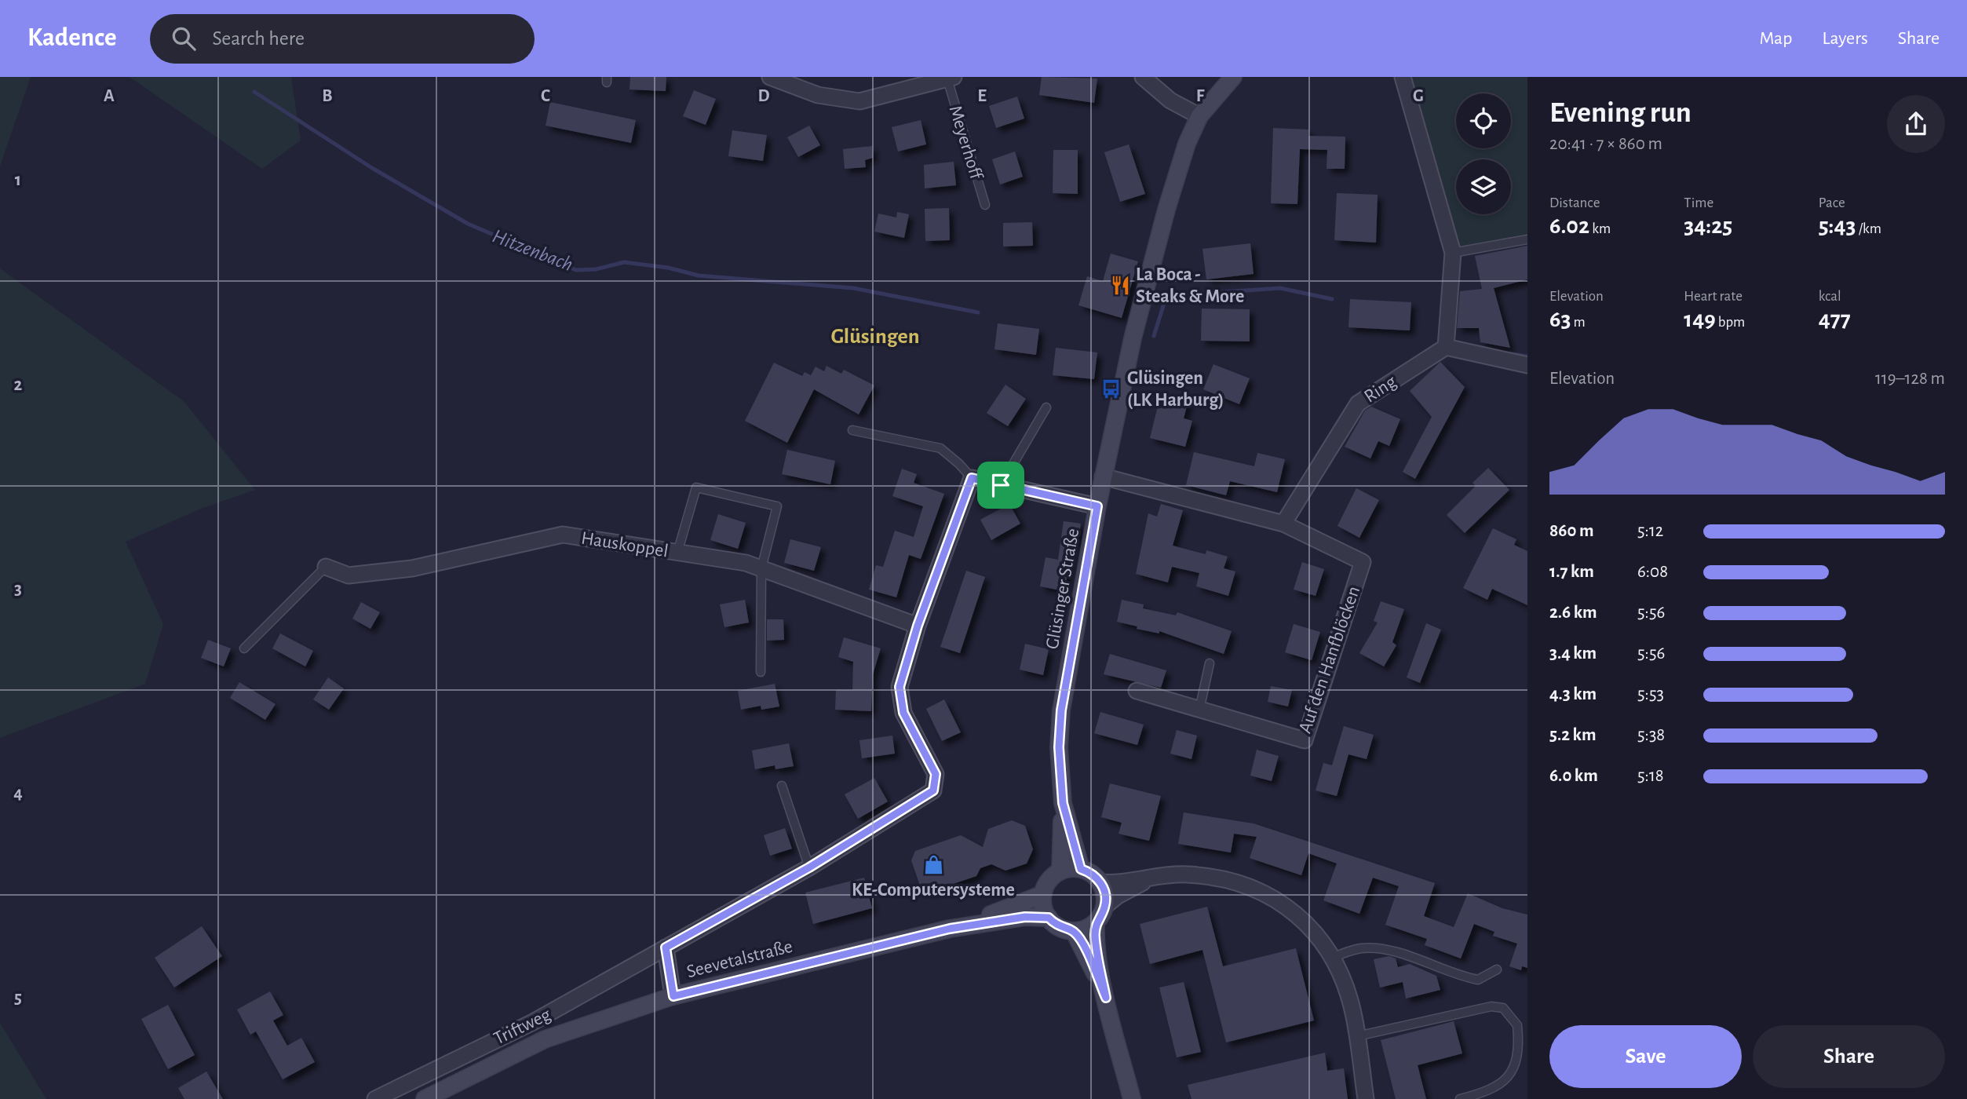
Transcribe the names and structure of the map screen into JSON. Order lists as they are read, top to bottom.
{
  "streets": {
    "main road": ["Glüsinger Straße", "Seevetalstraße"],
    "street": [
      "Ring",
      "Hauskoppel",
      "Auf den Hanfblöcken",
      "Triftweg"
    ],
    "lane": ["Meyerhoff"]
  },
  "crossings": [
    ["Ring", "Auf den Hanfblöcken"],
    ["Hauskoppel", "Triftweg"],
    ["Glüsinger Straße", "Seevetalstraße"]
  ],
  "districts": ["Glüsingen"],
  "water": ["Hitzenbach"],
  "places": {
    "restaurant": ["La Boca - Steaks & More"],
    "bus stop": ["Glüsingen (LK Harburg)"],
    "shop": ["KE-Computersysteme"]
  },
  "page": {
    "header": "Kadence",
    "search": "Search here",
    "nav": ["Map", "Layers", "Share"],
    "heading": ["Evening run", "20:41 · 7 × 860 m"],
    "stats": [
      ["Distance", "6.02 km"],
      ["Time", "34:25"],
      ["Pace", "5:43 /km"],
      ["Elevation", "63 m"],
      ["Heart rate", "149 bpm"],
      ["kcal", "477"]
    ],
    "chart": ["Elevation", "119–128 m"],
    "list": [
      {
        "name": "860 m",
        "note": "5:12"
      },
      {
        "name": "1.7 km",
        "note": "6:08"
      },
      {
        "name": "2.6 km",
        "note": "5:56"
      },
      {
        "name": "3.4 km",
        "note": "5:56"
      },
      {
        "name": "4.3 km",
        "note": "5:53"
      },
      {
        "name": "5.2 km",
        "note": "5:38"
      },
      {
        "name": "6.0 km",
        "note": "5:18"
      }
    ],
    "buttons": ["Save", "Share"]
  },
  "grid": {
    "columns": [
      "A",
      "B",
      "C",
      "D",
      "E",
      "F",
      "G"
    ],
    "rows": [
      "1",
      "2",
      "3",
      "4",
      "5"
    ]
  }
}
